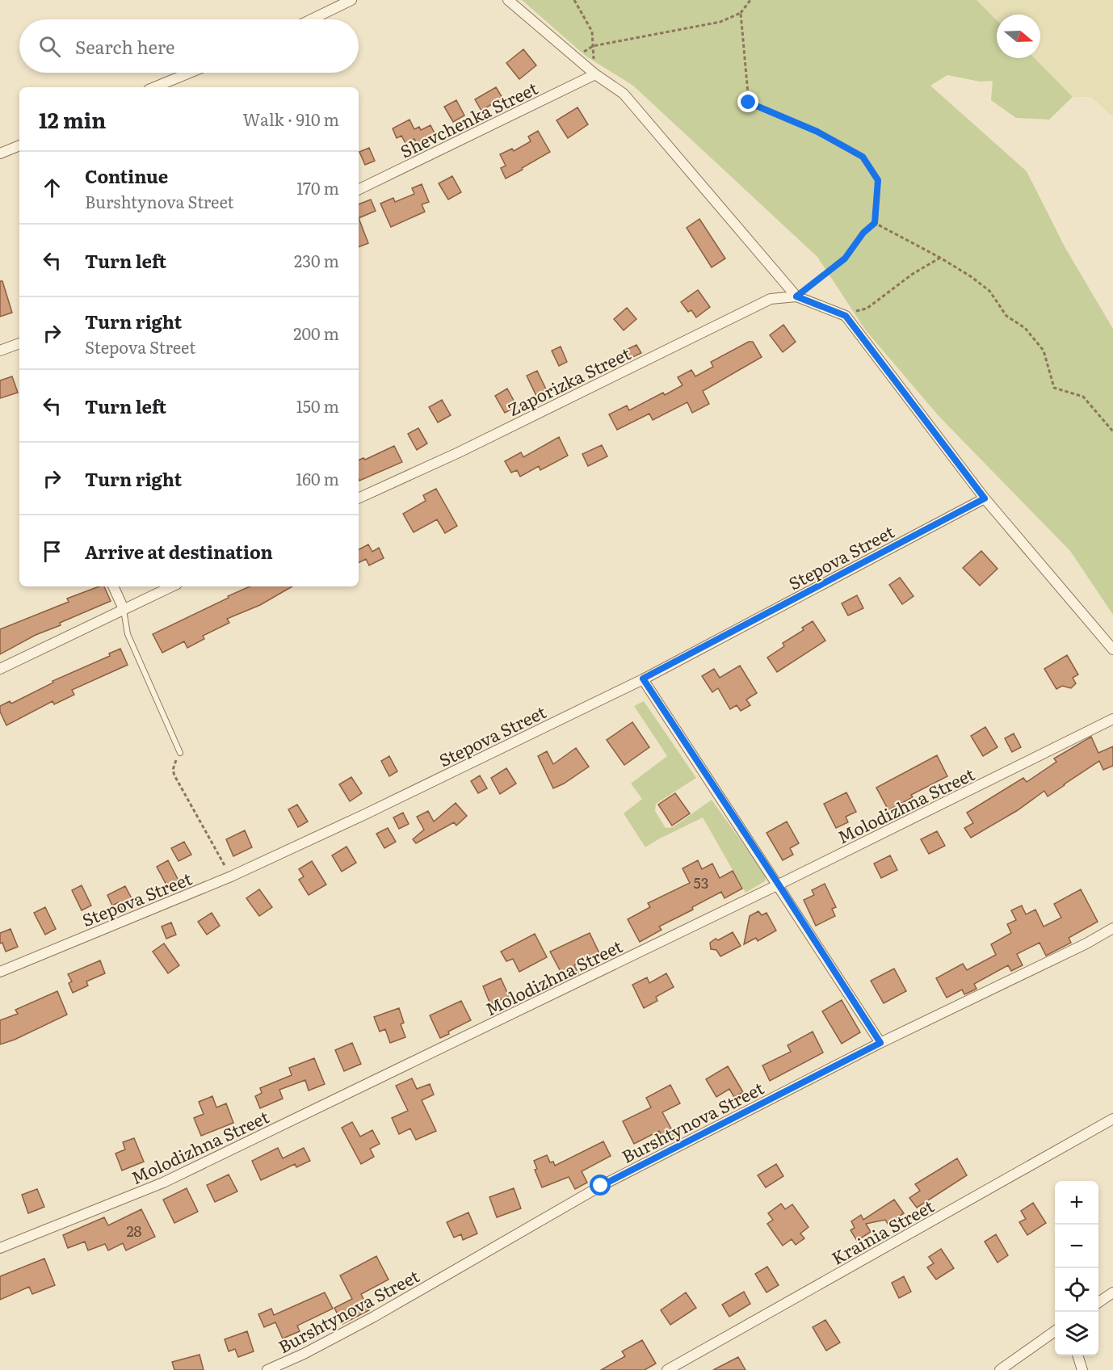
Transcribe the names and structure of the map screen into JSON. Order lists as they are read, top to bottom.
{
  "streets": {
    "street": [
      "Shevchenka Street",
      "Zaporizka Street",
      "Stepova Street",
      "Molodizhna Street",
      "Burshtynova Street",
      "Krainia Street"
    ]
  },
  "house_numbers": ["53", "28"],
  "north": "right",
  "page": {
    "search": "Search here",
    "heading": ["12 min", "Walk · 910 m"],
    "list": [
      ["Continue", "Burshtynova Street", "170 m"],
      ["Turn left", "230 m"],
      ["Turn right", "Stepova Street", "200 m"],
      ["Turn left", "150 m"],
      ["Turn right", "160 m"],
      "Arrive at destination"
    ],
    "map_buttons": ["+", "−"]
  }
}
